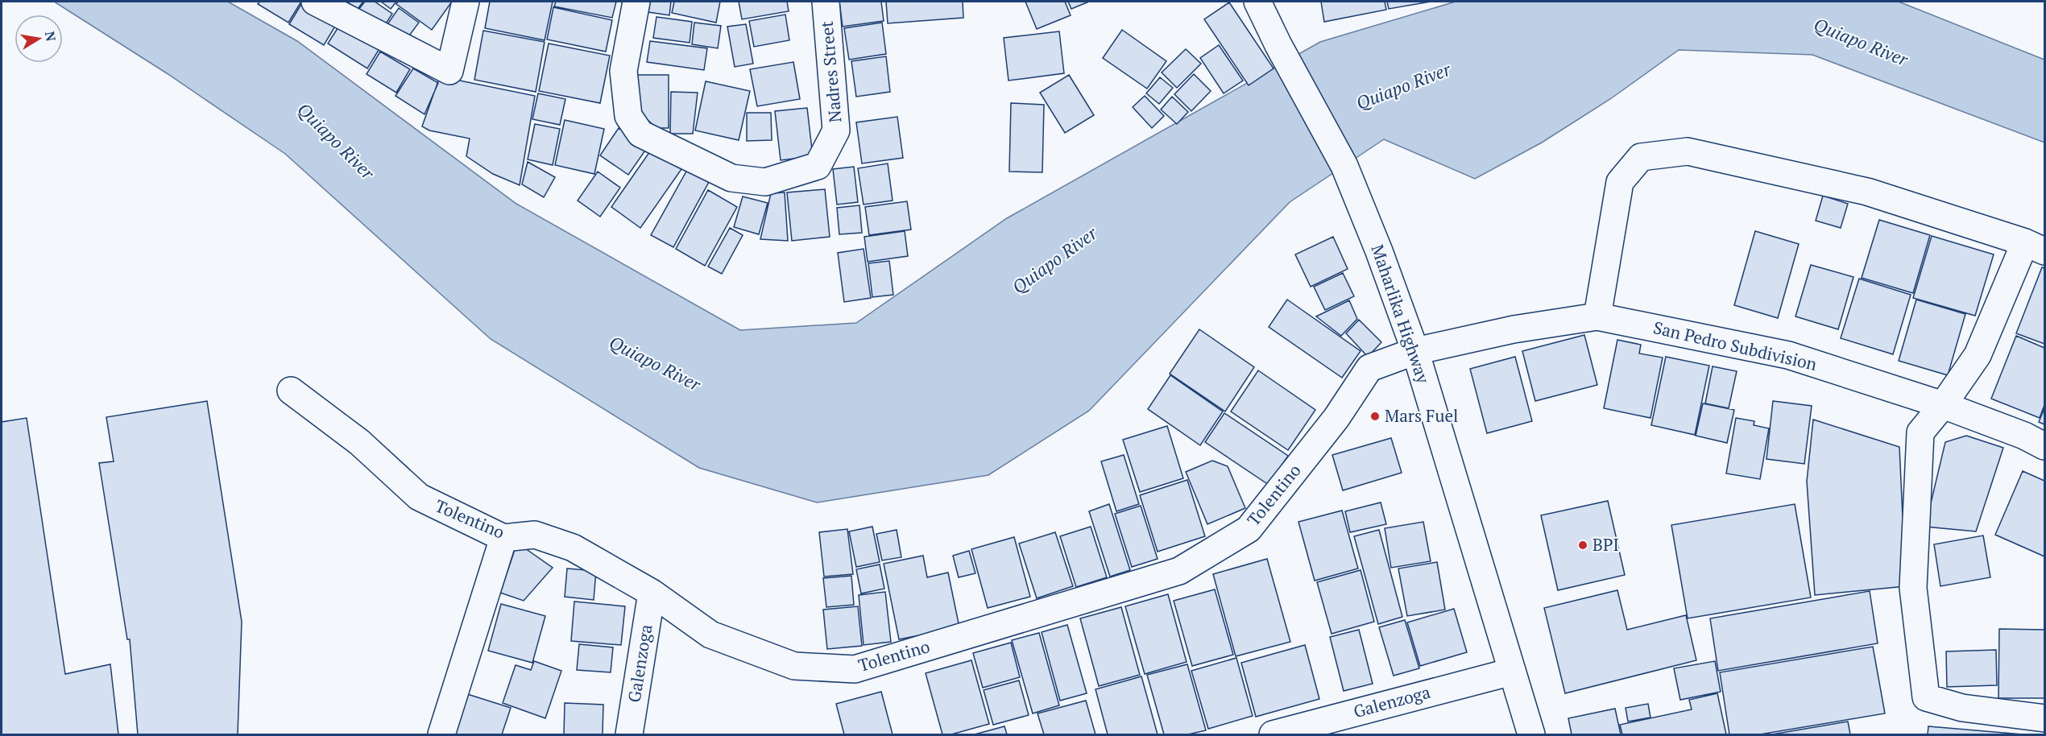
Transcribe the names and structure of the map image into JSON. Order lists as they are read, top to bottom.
{
  "streets": {
    "street": [
      "Nadres Street",
      "Maharlika Highway",
      "San Pedro Subdivision",
      "Tolentino",
      "Galenzoga"
    ]
  },
  "crossings": [
    ["Maharlika Highway", "San Pedro Subdivision"],
    ["Maharlika Highway", "Tolentino"],
    ["Maharlika Highway", "Galenzoga"],
    ["San Pedro Subdivision", "Tolentino"],
    ["Tolentino", "Galenzoga"]
  ],
  "water": ["Quiapo River"],
  "places": ["Mars Fuel", "BPI"],
  "north": "right"
}
